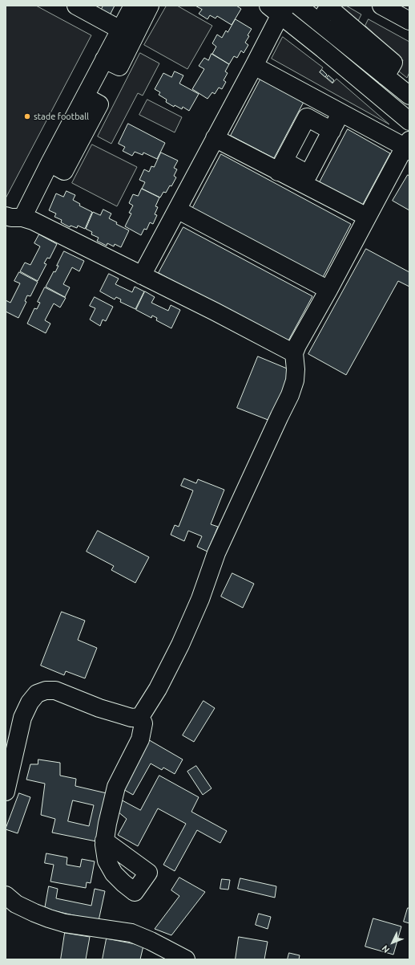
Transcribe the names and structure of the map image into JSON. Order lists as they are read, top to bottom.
{
  "places": ["stade football"],
  "north": "bottom left"
}
